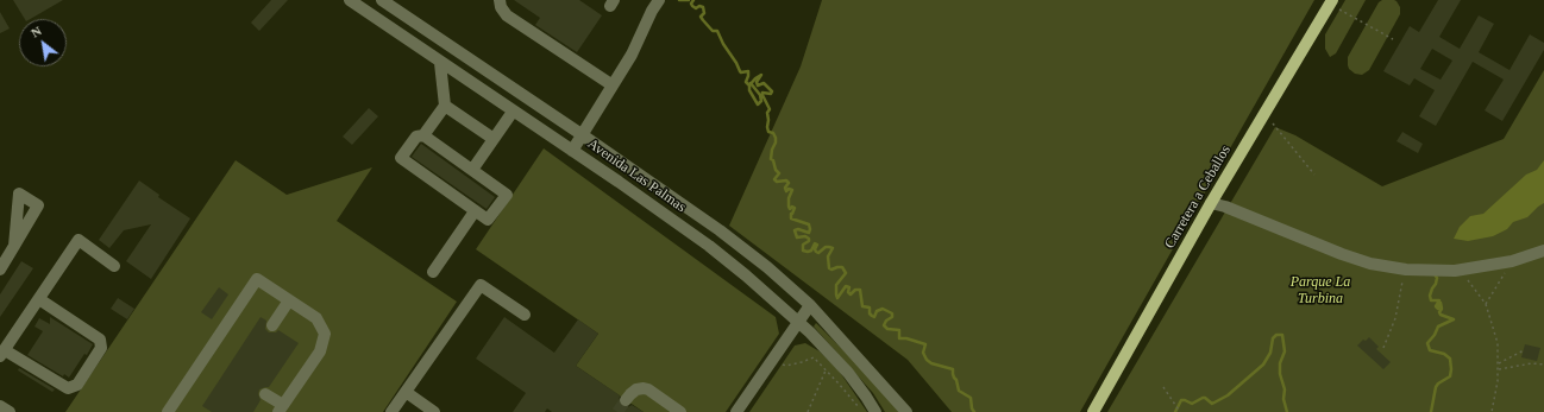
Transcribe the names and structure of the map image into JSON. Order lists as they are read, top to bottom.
{
  "streets": {
    "main road": ["Carretera a Ceballos"],
    "street": ["Avenida Las Palmas"]
  },
  "parks": ["Parque La Turbina"],
  "north": "top left"
}
